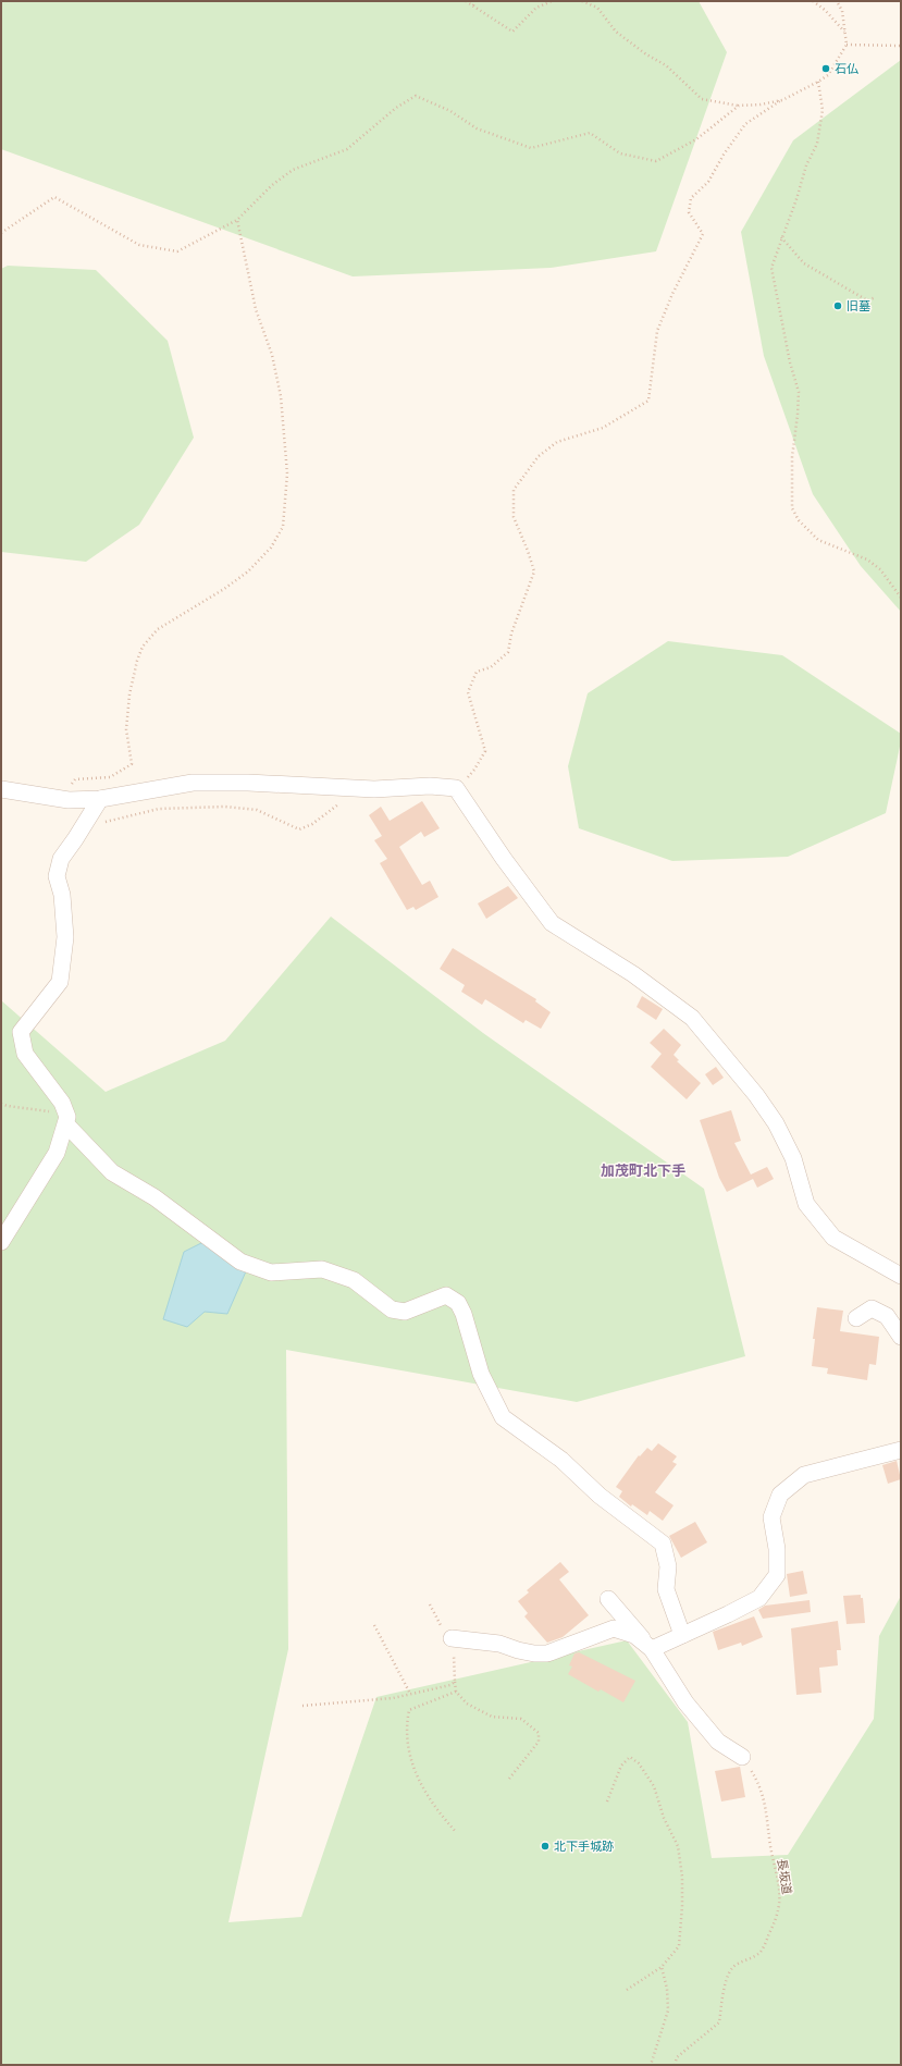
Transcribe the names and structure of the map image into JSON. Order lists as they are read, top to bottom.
{
  "streets": {
    "path": ["長坂道"]
  },
  "districts": ["加茂町北下手"],
  "places": ["石仏", "旧墓", "北下手城跡"]
}
